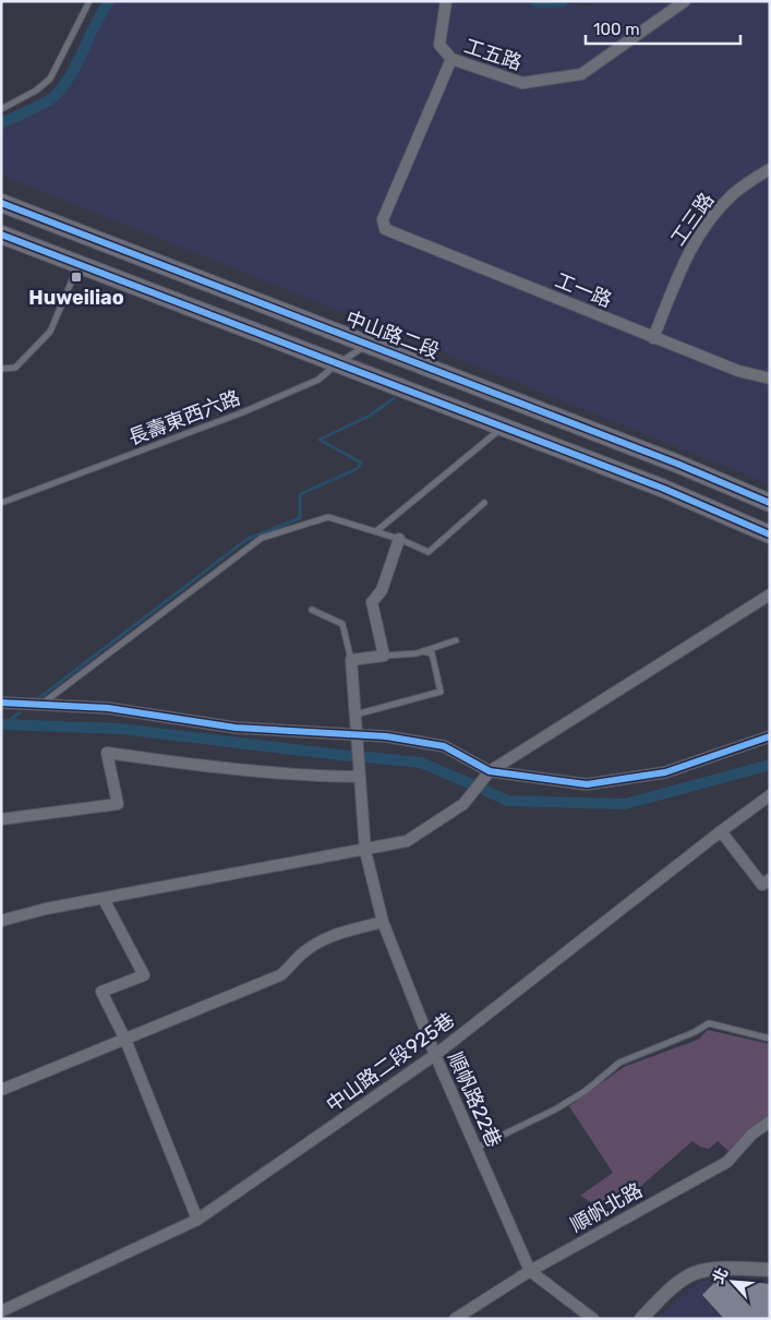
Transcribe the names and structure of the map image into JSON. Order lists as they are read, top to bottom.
{
  "streets": {
    "main road": ["中山路二段"],
    "street": [
      "工五路",
      "工三路",
      "工一路",
      "中山路二段925巷",
      "順帆路22巷",
      "順帆北路"
    ],
    "lane": ["長壽東西六路"]
  },
  "crossings": [
    ["工五路", "工一路"],
    ["工三路", "工一路"],
    ["中山路二段", "長壽東西六路"],
    ["中山路二段925巷", "順帆路22巷"],
    ["順帆路22巷", "順帆北路"]
  ],
  "places": {
    "transit": ["Huweiliao"]
  },
  "scale_bar": "100 m",
  "north": "top left"
}
